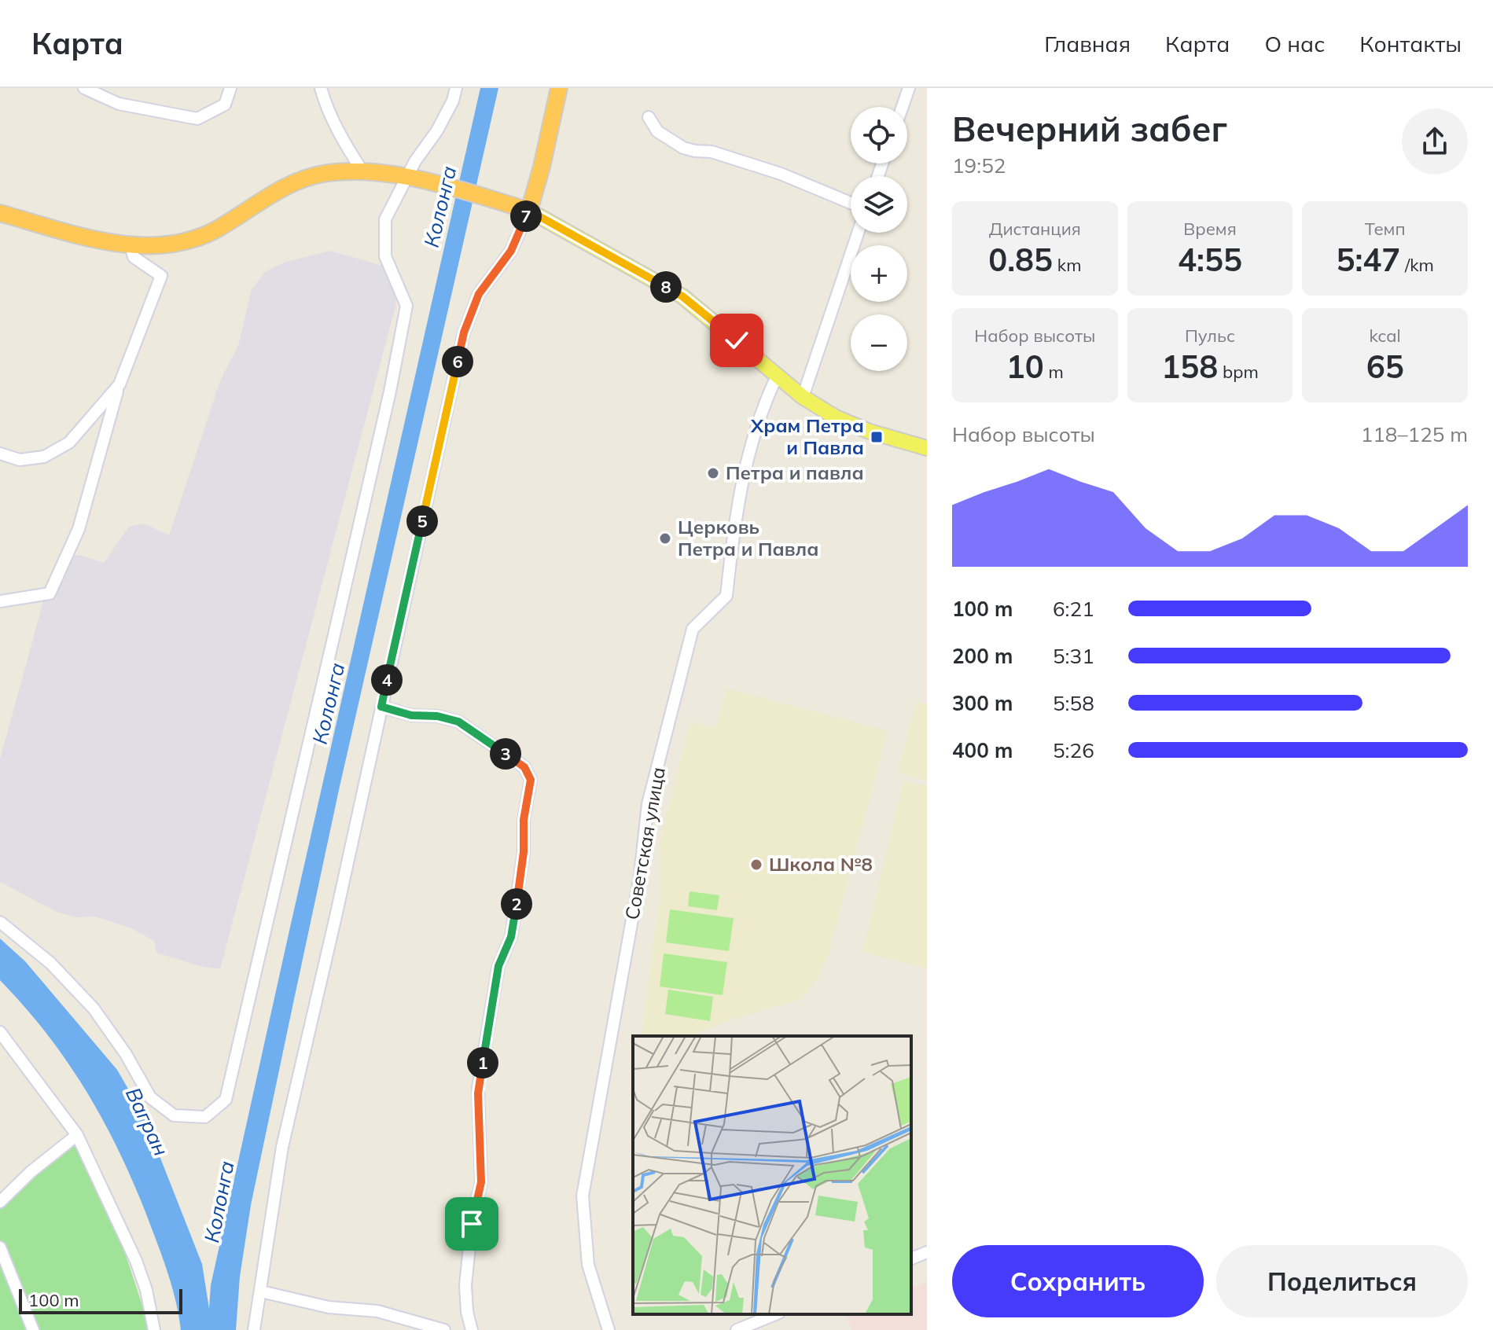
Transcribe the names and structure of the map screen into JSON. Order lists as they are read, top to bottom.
{
  "streets": {
    "street": ["Советская улица"]
  },
  "water": ["Колонга", "Вагран"],
  "places": {
    "transit": ["Храм Петра и Павла"],
    "other": ["Петра и павла", "Церковь Петра и Павла", "Школа №8"]
  },
  "scale_bar": "100 m",
  "page": {
    "header": "Карта",
    "nav": [
      "Главная",
      "Карта",
      "О нас",
      "Контакты"
    ],
    "heading": ["Вечерний забег", "19:52"],
    "map_buttons": ["+", "−"],
    "stats": [
      ["Дистанция", "0.85 km"],
      ["Время", "4:55"],
      ["Темп", "5:47 /km"],
      ["Набор высоты", "10 m"],
      ["Пульс", "158 bpm"],
      ["kcal", "65"]
    ],
    "pins": [
      "7",
      "8",
      "6",
      "5",
      "4",
      "3",
      "2",
      "1"
    ],
    "chart": ["Набор высоты", "118–125 m"],
    "list": [
      {
        "name": "100 m",
        "note": "6:21"
      },
      {
        "name": "200 m",
        "note": "5:31"
      },
      {
        "name": "300 m",
        "note": "5:58"
      },
      {
        "name": "400 m",
        "note": "5:26"
      }
    ],
    "buttons": ["Сохранить", "Поделиться"],
    "scale": "100 m"
  }
}
